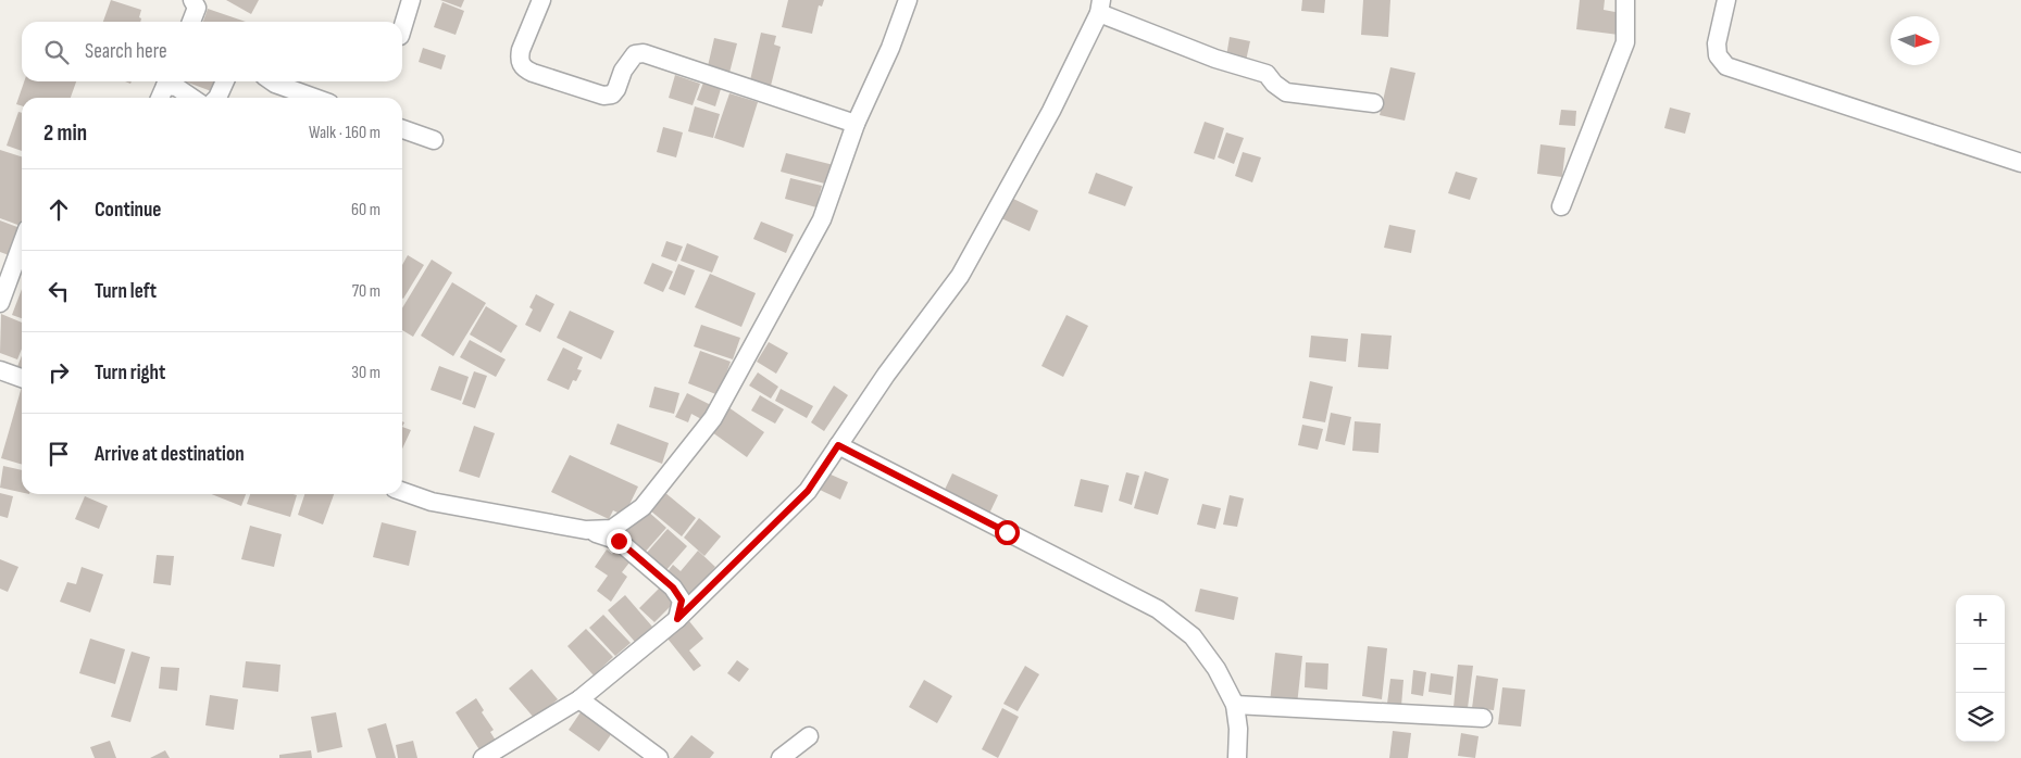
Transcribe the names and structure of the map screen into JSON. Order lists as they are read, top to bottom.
{
  "north": "right",
  "page": {
    "search": "Search here",
    "heading": ["2 min", "Walk · 160 m"],
    "list": [
      ["Continue", "60 m"],
      ["Turn left", "70 m"],
      ["Turn right", "30 m"],
      "Arrive at destination"
    ],
    "map_buttons": ["+", "−"]
  }
}
